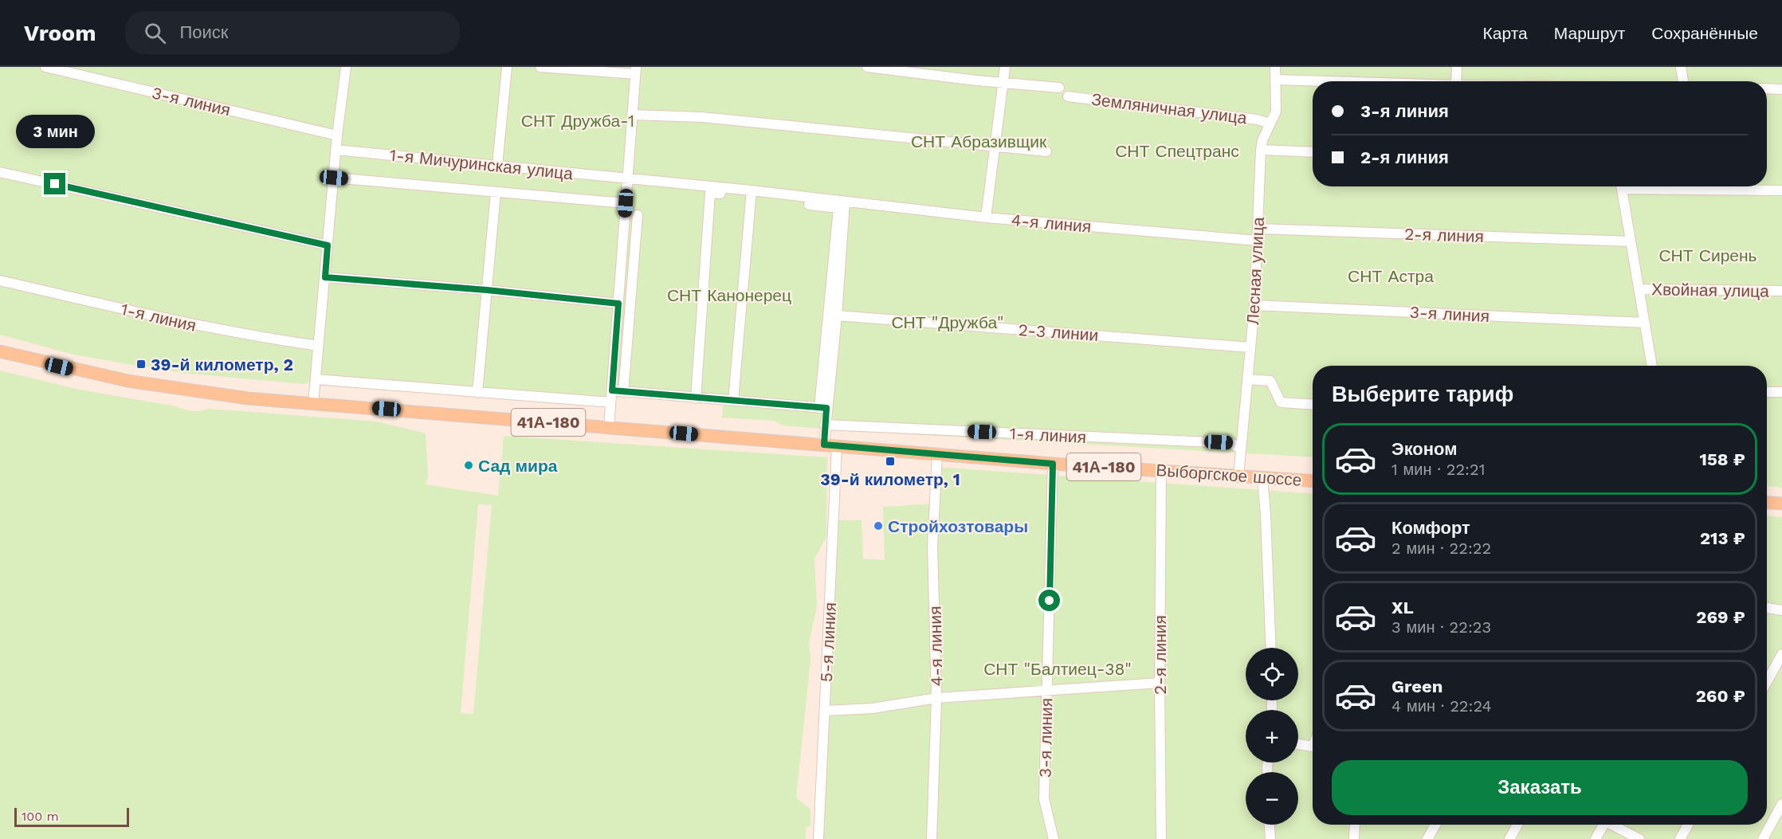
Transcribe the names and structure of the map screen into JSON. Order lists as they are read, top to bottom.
{
  "streets": {
    "main road": ["41А-180", "Выборгское шоссе"],
    "street": [
      "3-я линия",
      "Земляничная улица",
      "1-я Мичуринская улица",
      "4-я линия",
      "2-я линия",
      "Лесная улица",
      "Хвойная улица",
      "1-я линия",
      "2-3 линии",
      "5-я линия"
    ]
  },
  "crossings": [
    ["3-я линия", "Лесная улица"],
    ["3-я линия", "Выборгское шоссе"],
    ["Земляничная улица", "Лесная улица"],
    ["1-я Мичуринская улица", "4-я линия"],
    ["4-я линия", "Лесная улица"],
    ["4-я линия", "Выборгское шоссе"],
    ["2-я линия", "Лесная улица"],
    ["2-я линия", "Выборгское шоссе"],
    ["Лесная улица", "1-я линия"],
    ["Лесная улица", "2-3 линии"],
    ["Лесная улица", "Выборгское шоссе"],
    ["41А-180", "Выборгское шоссе"],
    ["Выборгское шоссе", "5-я линия"]
  ],
  "parks": [
    "СНТ Дружба-1",
    "СНТ Абразивщик",
    "СНТ Спецтранс",
    "СНТ Сирень",
    "СНТ Астра",
    "СНТ Канонерец",
    "СНТ \"Дружба\"",
    "СНТ \"Балтиец-38\""
  ],
  "places": {
    "transit": ["39-й километр, 2", "39-й километр, 1"],
    "other": ["Сад мира", "Стройхозтовары"]
  },
  "scale_bar": "100 m",
  "page": {
    "header": "Vroom",
    "search": "Поиск",
    "nav": ["Карта", "Маршрут", "Сохранённые"],
    "banner": ["3-я линия", "2-я линия"],
    "bubble": "3 мин",
    "heading": "Выберите тариф",
    "list": [
      {
        "name": "Эконом",
        "note": "1 мин · 22:21",
        "value": "158 ₽"
      },
      {
        "name": "Комфорт",
        "note": "2 мин · 22:22",
        "value": "213 ₽"
      },
      {
        "name": "XL",
        "note": "3 мин · 22:23",
        "value": "269 ₽"
      },
      {
        "name": "Green",
        "note": "4 мин · 22:24",
        "value": "260 ₽"
      }
    ],
    "map_buttons": ["+", "−"],
    "buttons": "Заказать",
    "scale": "100 m"
  }
}
